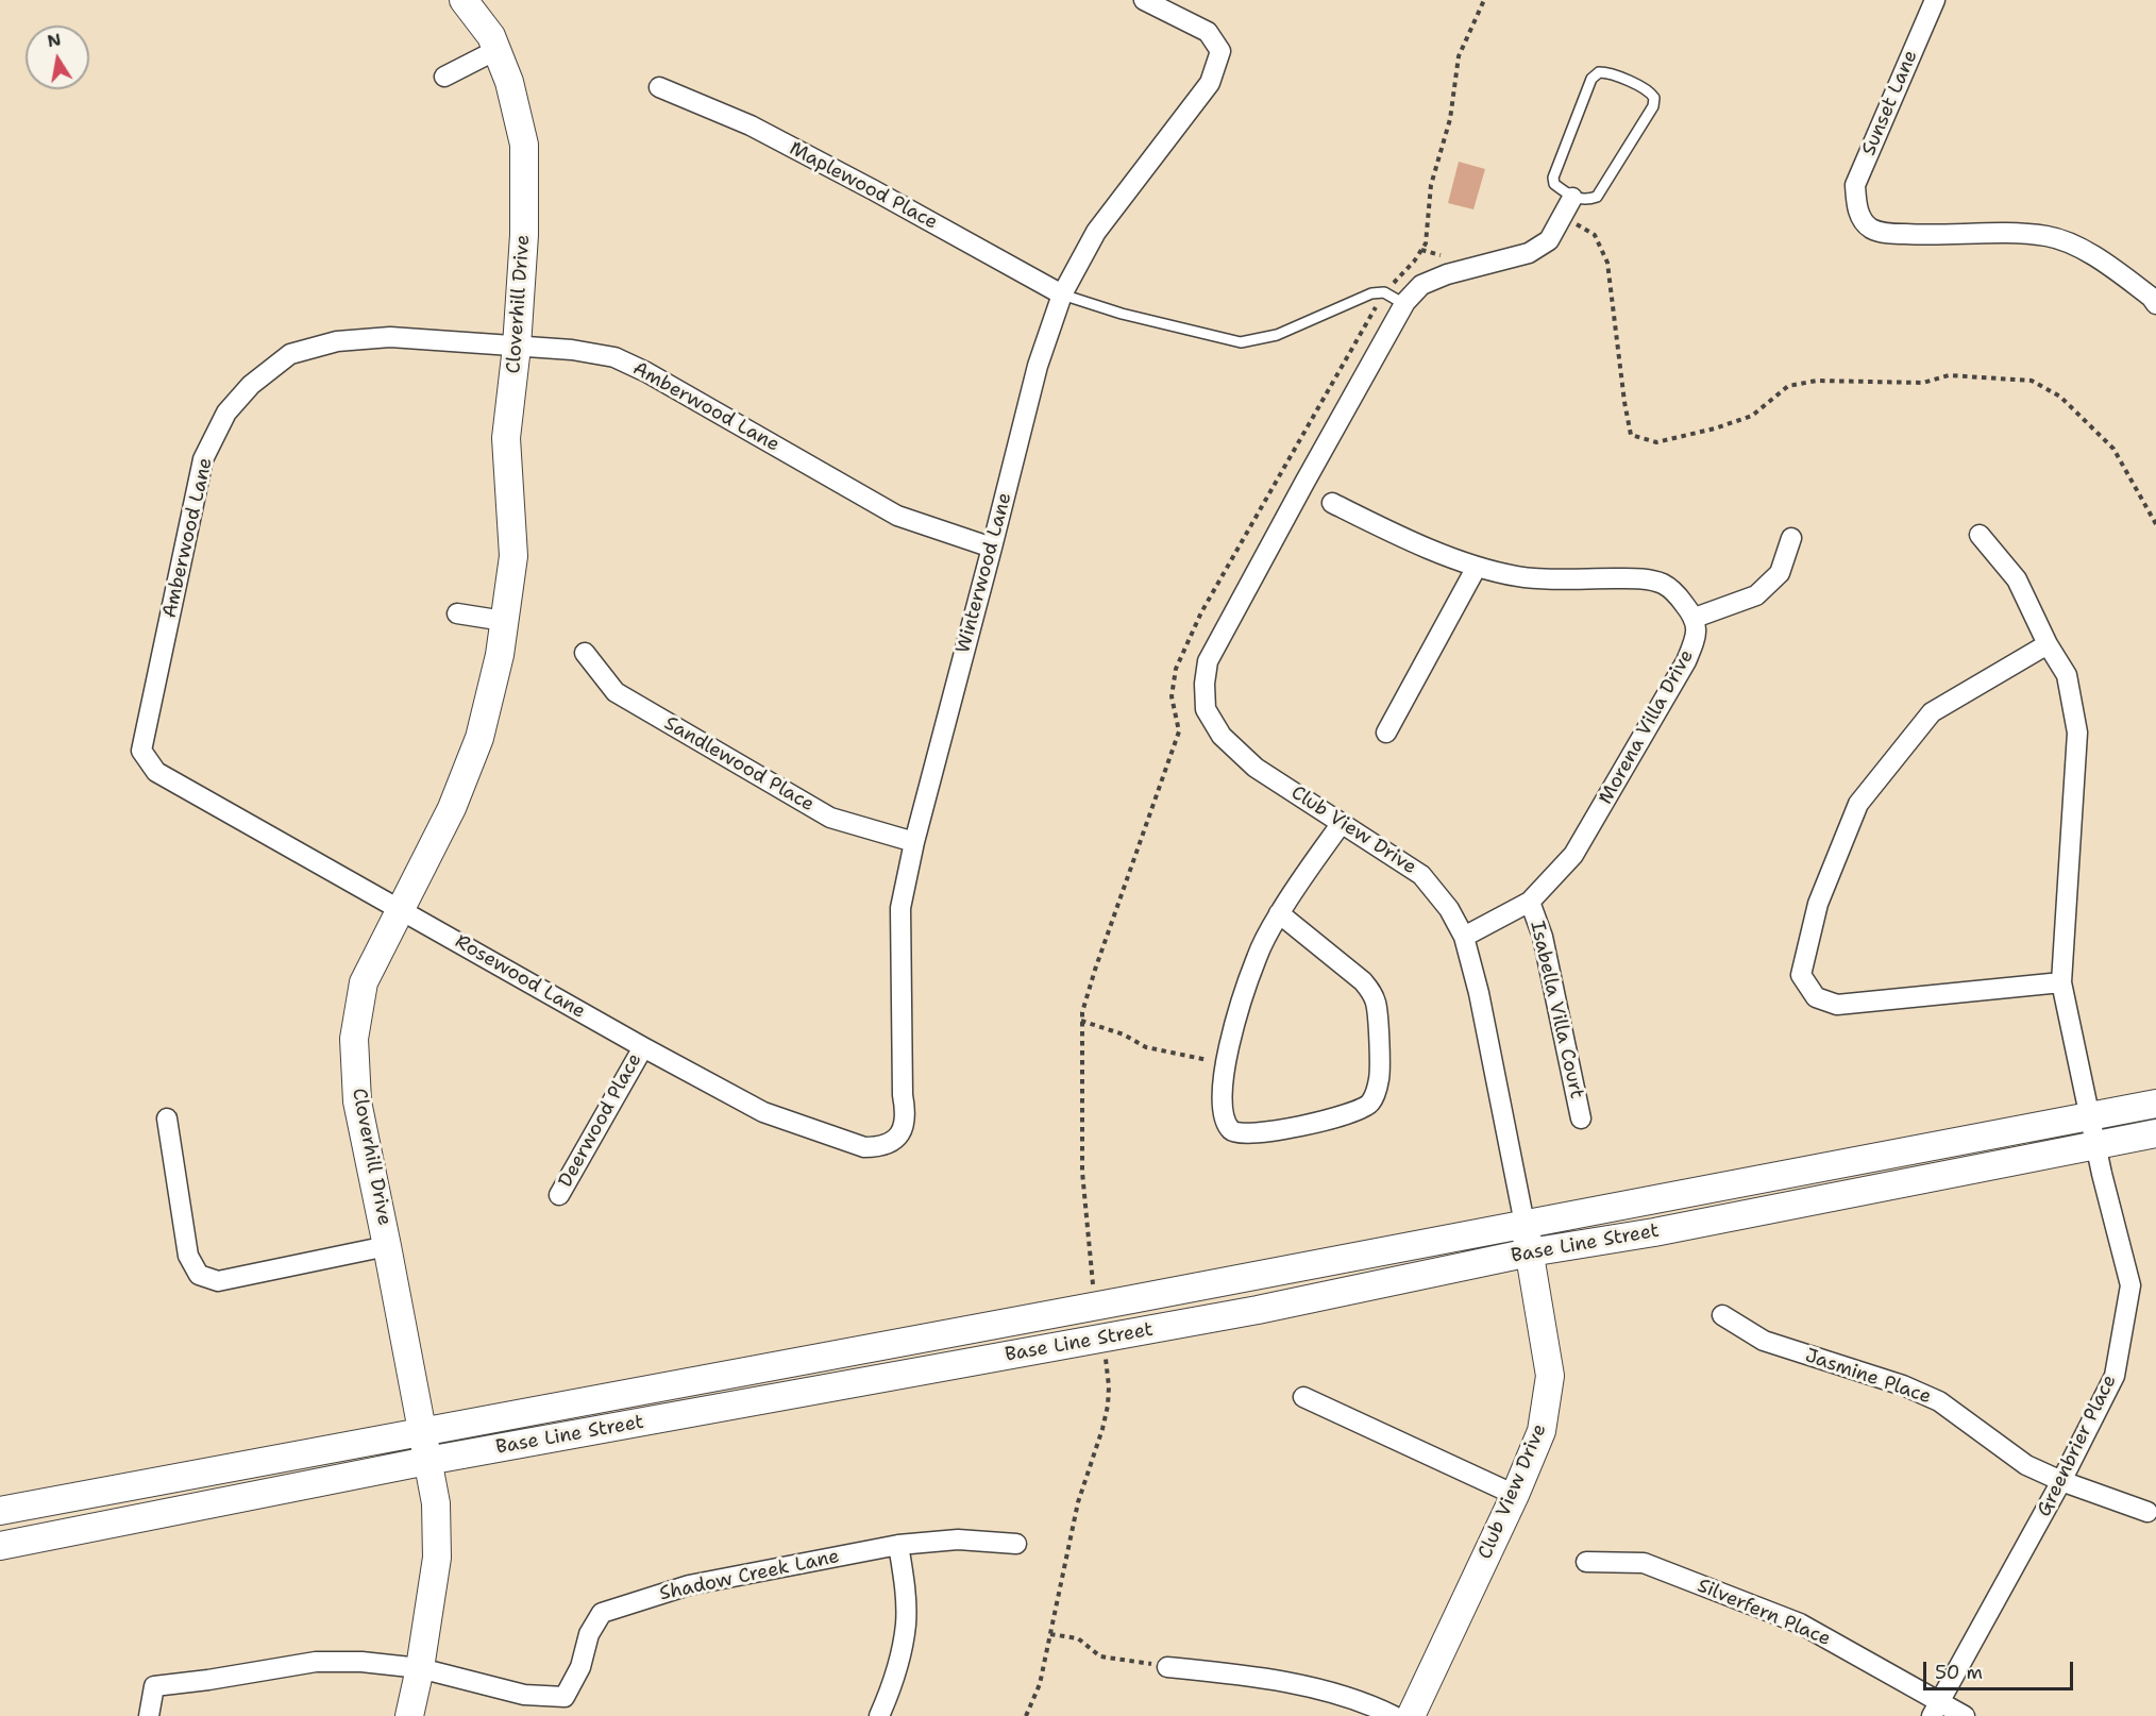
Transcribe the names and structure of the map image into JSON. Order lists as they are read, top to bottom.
{
  "streets": {
    "main road": ["Cloverhill Drive", "Club View Drive", "Base Line Street"],
    "street": [
      "Sunset Lane",
      "Maplewood Place",
      "Amberwood Lane",
      "Winterwood Lane",
      "Morena Villa Drive",
      "Sandlewood Place",
      "Rosewood Lane",
      "Isabella Villa Court",
      "Deerwood Place",
      "Jasmine Place",
      "Greenbrier Place",
      "Shadow Creek Lane",
      "Silverfern Place"
    ]
  },
  "crossings": [
    ["Maplewood Place", "Winterwood Lane"],
    ["Cloverhill Drive", "Amberwood Lane"],
    ["Cloverhill Drive", "Rosewood Lane"],
    ["Cloverhill Drive", "Base Line Street"],
    ["Cloverhill Drive", "Shadow Creek Lane"],
    ["Amberwood Lane", "Winterwood Lane"],
    ["Amberwood Lane", "Rosewood Lane"],
    ["Winterwood Lane", "Sandlewood Place"],
    ["Winterwood Lane", "Rosewood Lane"],
    ["Morena Villa Drive", "Club View Drive"],
    ["Morena Villa Drive", "Isabella Villa Court"],
    ["Club View Drive", "Base Line Street"],
    ["Rosewood Lane", "Deerwood Place"],
    ["Base Line Street", "Greenbrier Place"],
    ["Jasmine Place", "Greenbrier Place"],
    ["Greenbrier Place", "Silverfern Place"]
  ],
  "scale_bar": "50 m",
  "north": "top"
}
